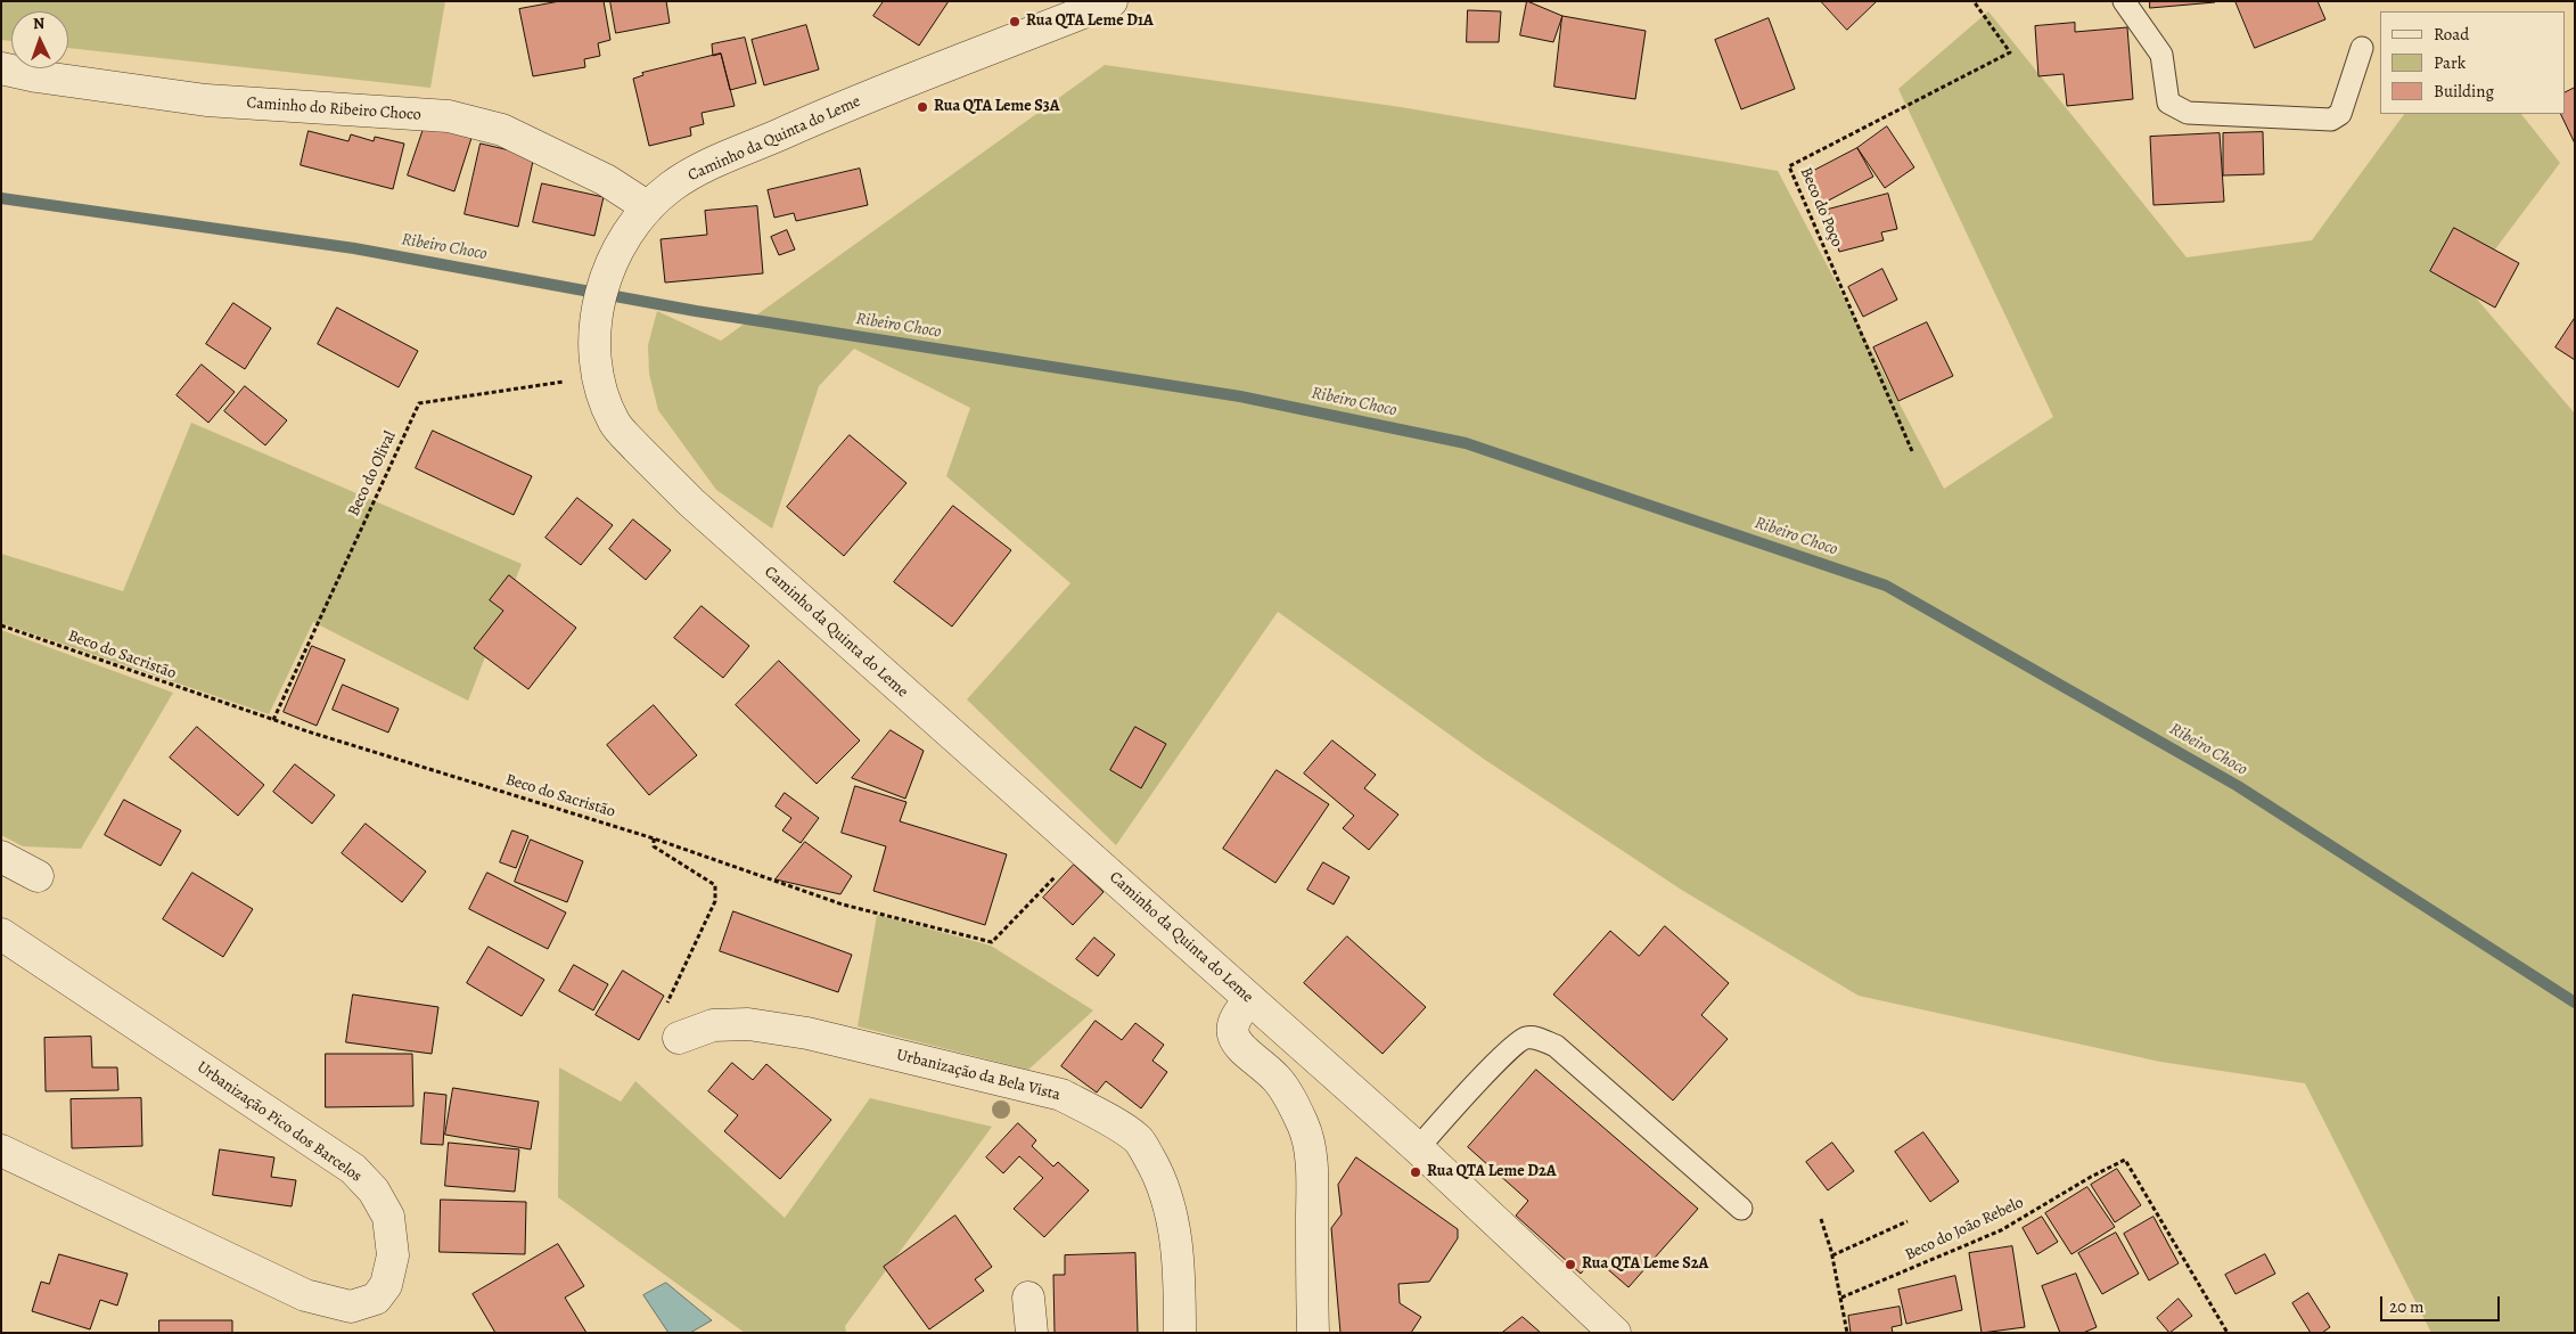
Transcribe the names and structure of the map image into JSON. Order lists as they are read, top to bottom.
{
  "streets": {
    "street": [
      "Caminho do Ribeiro Choco",
      "Caminho da Quinta do Leme",
      "Urbanização da Bela Vista",
      "Urbanização Pico dos Barcelos"
    ],
    "path": [
      "Beco do Poço",
      "Beco do Olival",
      "Beco do Sacristão",
      "Beco do João Rebelo"
    ]
  },
  "crossings": [
    ["Caminho do Ribeiro Choco", "Caminho da Quinta do Leme"],
    ["Caminho da Quinta do Leme", "Beco do Olival"],
    ["Caminho da Quinta do Leme", "Beco do Sacristão"],
    ["Beco do Olival", "Beco do Sacristão"]
  ],
  "water": ["Ribeiro Choco"],
  "places": [
    "Rua QTA Leme D1A",
    "Rua QTA Leme S3A",
    "Rua QTA Leme D2A",
    "Rua QTA Leme S2A"
  ],
  "legend": ["Road", "Park", "Building"],
  "scale_bar": "20 m",
  "north": "top"
}
